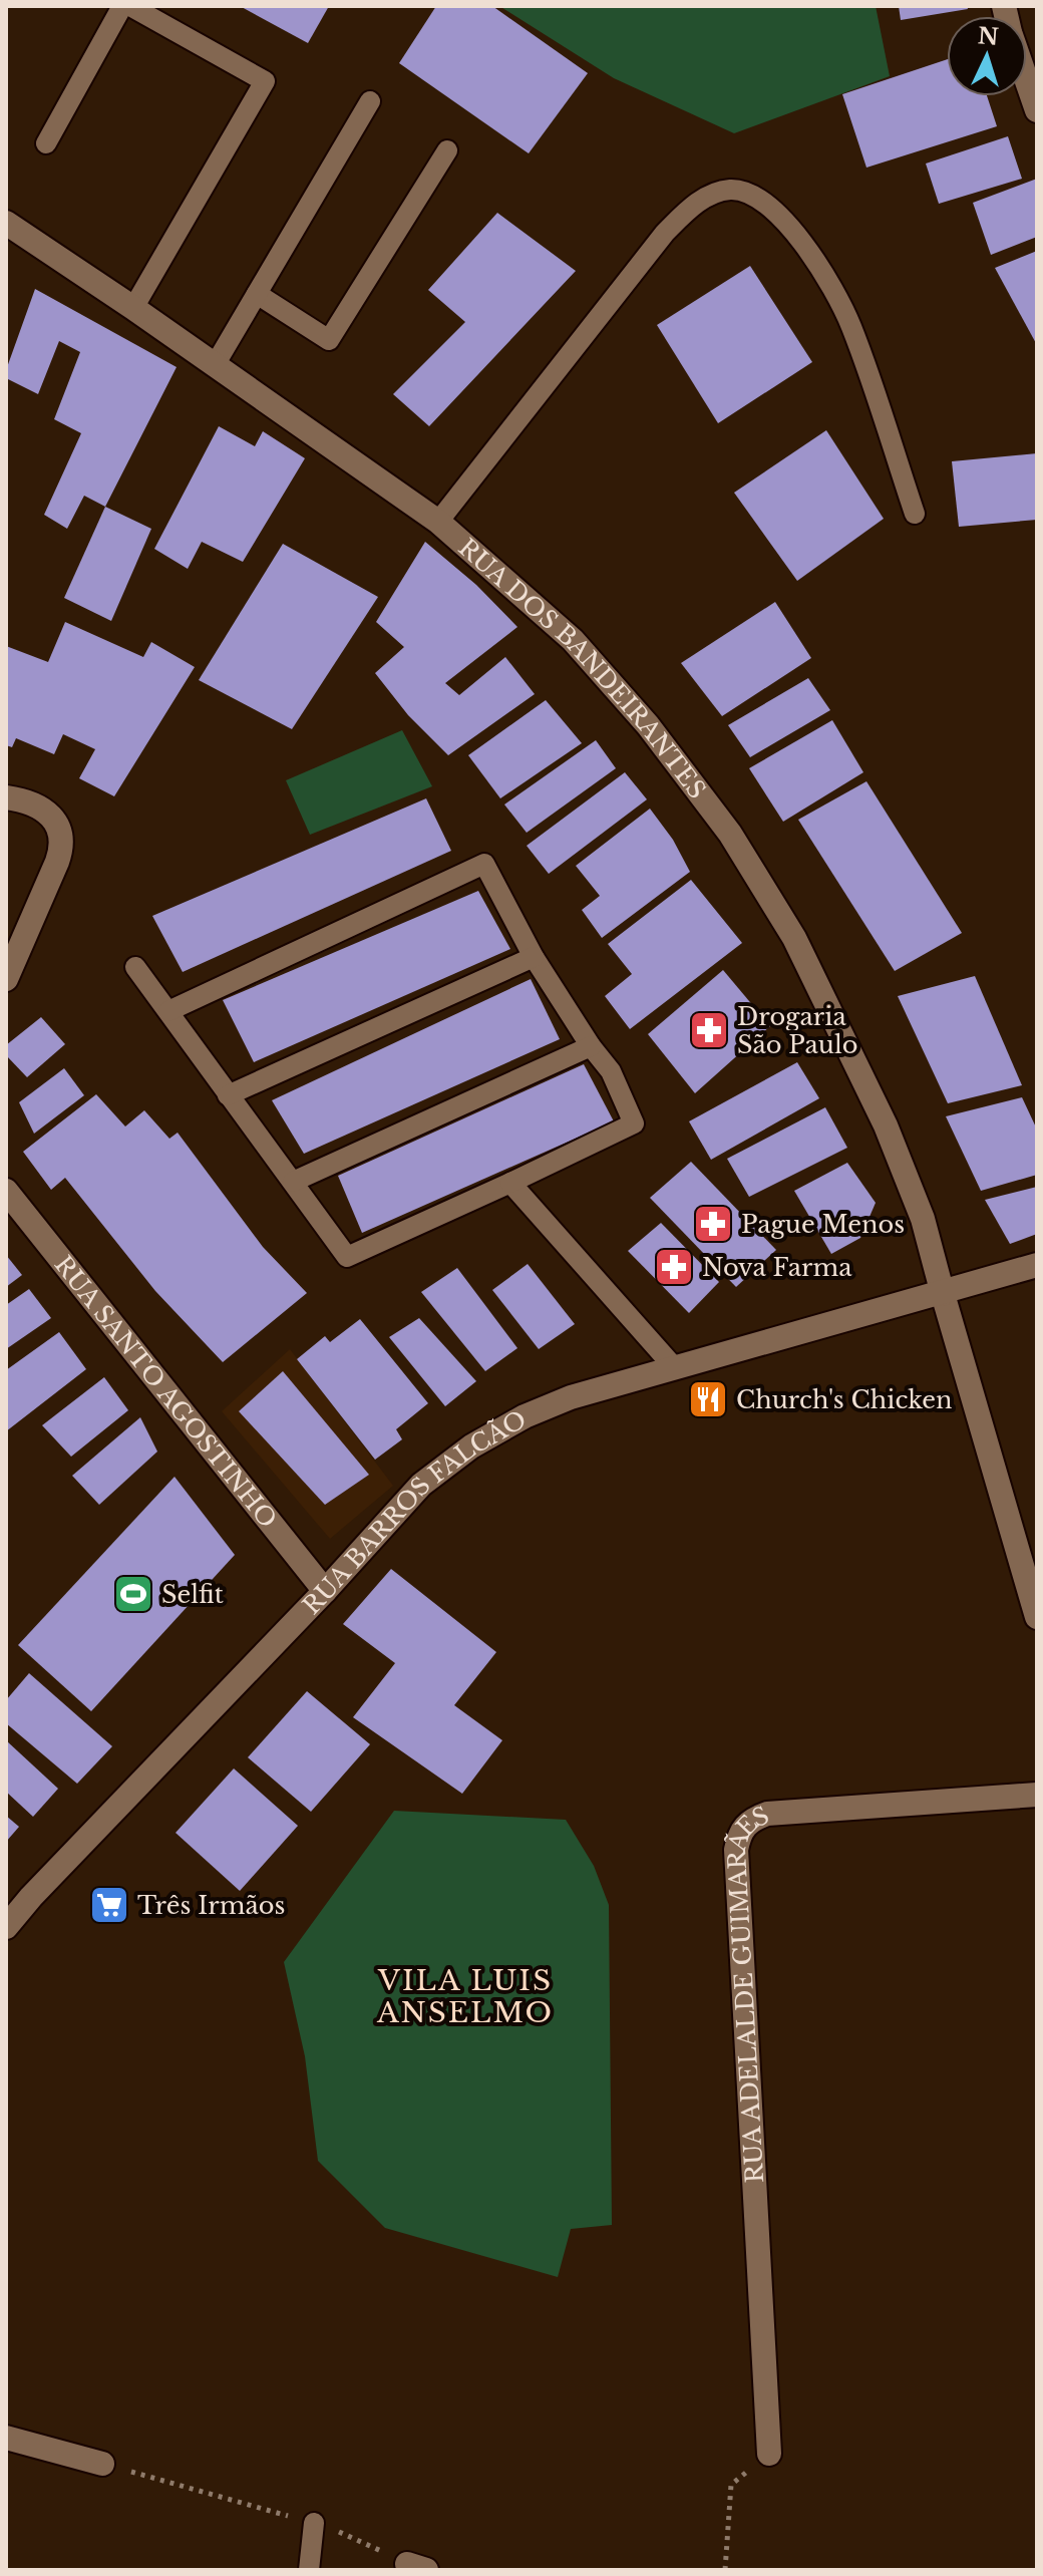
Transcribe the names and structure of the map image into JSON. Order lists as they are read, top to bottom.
{
  "streets": {
    "street": [
      "RUA DOS BANDEIRANTES",
      "RUA SANTO AGOSTINHO",
      "RUA BARROS FALCÃO",
      "RUA ADELALDE GUIMARÃES"
    ]
  },
  "crossings": [
    ["RUA DOS BANDEIRANTES", "RUA BARROS FALCÃO"],
    ["RUA SANTO AGOSTINHO", "RUA BARROS FALCÃO"]
  ],
  "districts": ["VILA LUIS ANSELMO"],
  "places": {
    "pharmacy": ["Drogaria São Paulo", "Pague Menos", "Nova Farma"],
    "restaurant": ["Church's Chicken"],
    "sports": ["Selfit"],
    "supermarket": ["Três Irmãos"]
  },
  "north": "top"
}
